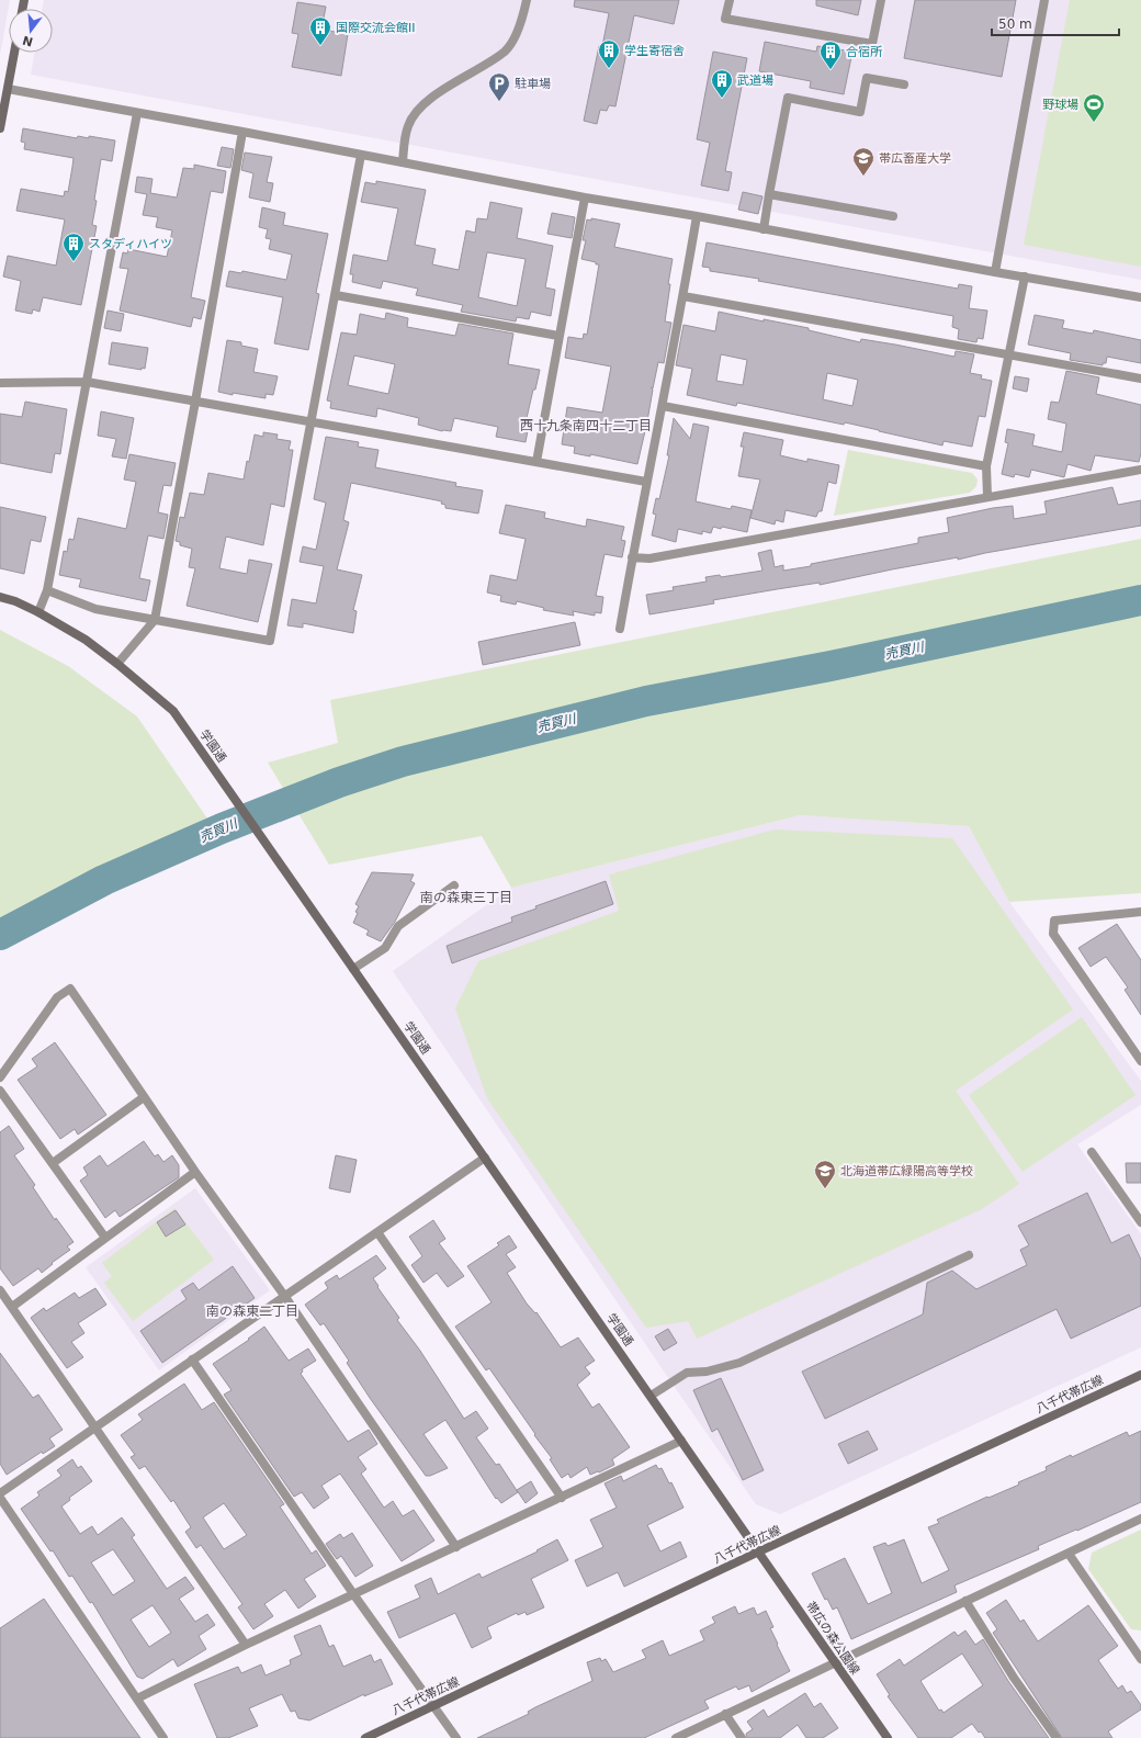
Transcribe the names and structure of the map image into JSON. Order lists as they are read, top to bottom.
{
  "streets": {
    "street": ["学園通", "八千代帯広線", "帯広の森公園線"]
  },
  "crossings": [
    ["学園通", "八千代帯広線"],
    ["学園通", "帯広の森公園線"],
    ["八千代帯広線", "帯広の森公園線"]
  ],
  "districts": ["西十九条南四十二丁目", "南の森東三丁目", "南の森東二丁目"],
  "water": ["売買川"],
  "places": {
    "building": [
      "国際交流会館II",
      "学生寄宿舎",
      "合宿所",
      "武道場",
      "スタディハイツ"
    ],
    "parking": ["駐車場"],
    "sports": ["野球場"],
    "school or university": ["帯広畜産大学", "北海道帯広緑陽高等学校"]
  },
  "scale_bar": "50 m",
  "north": "bottom"
}
